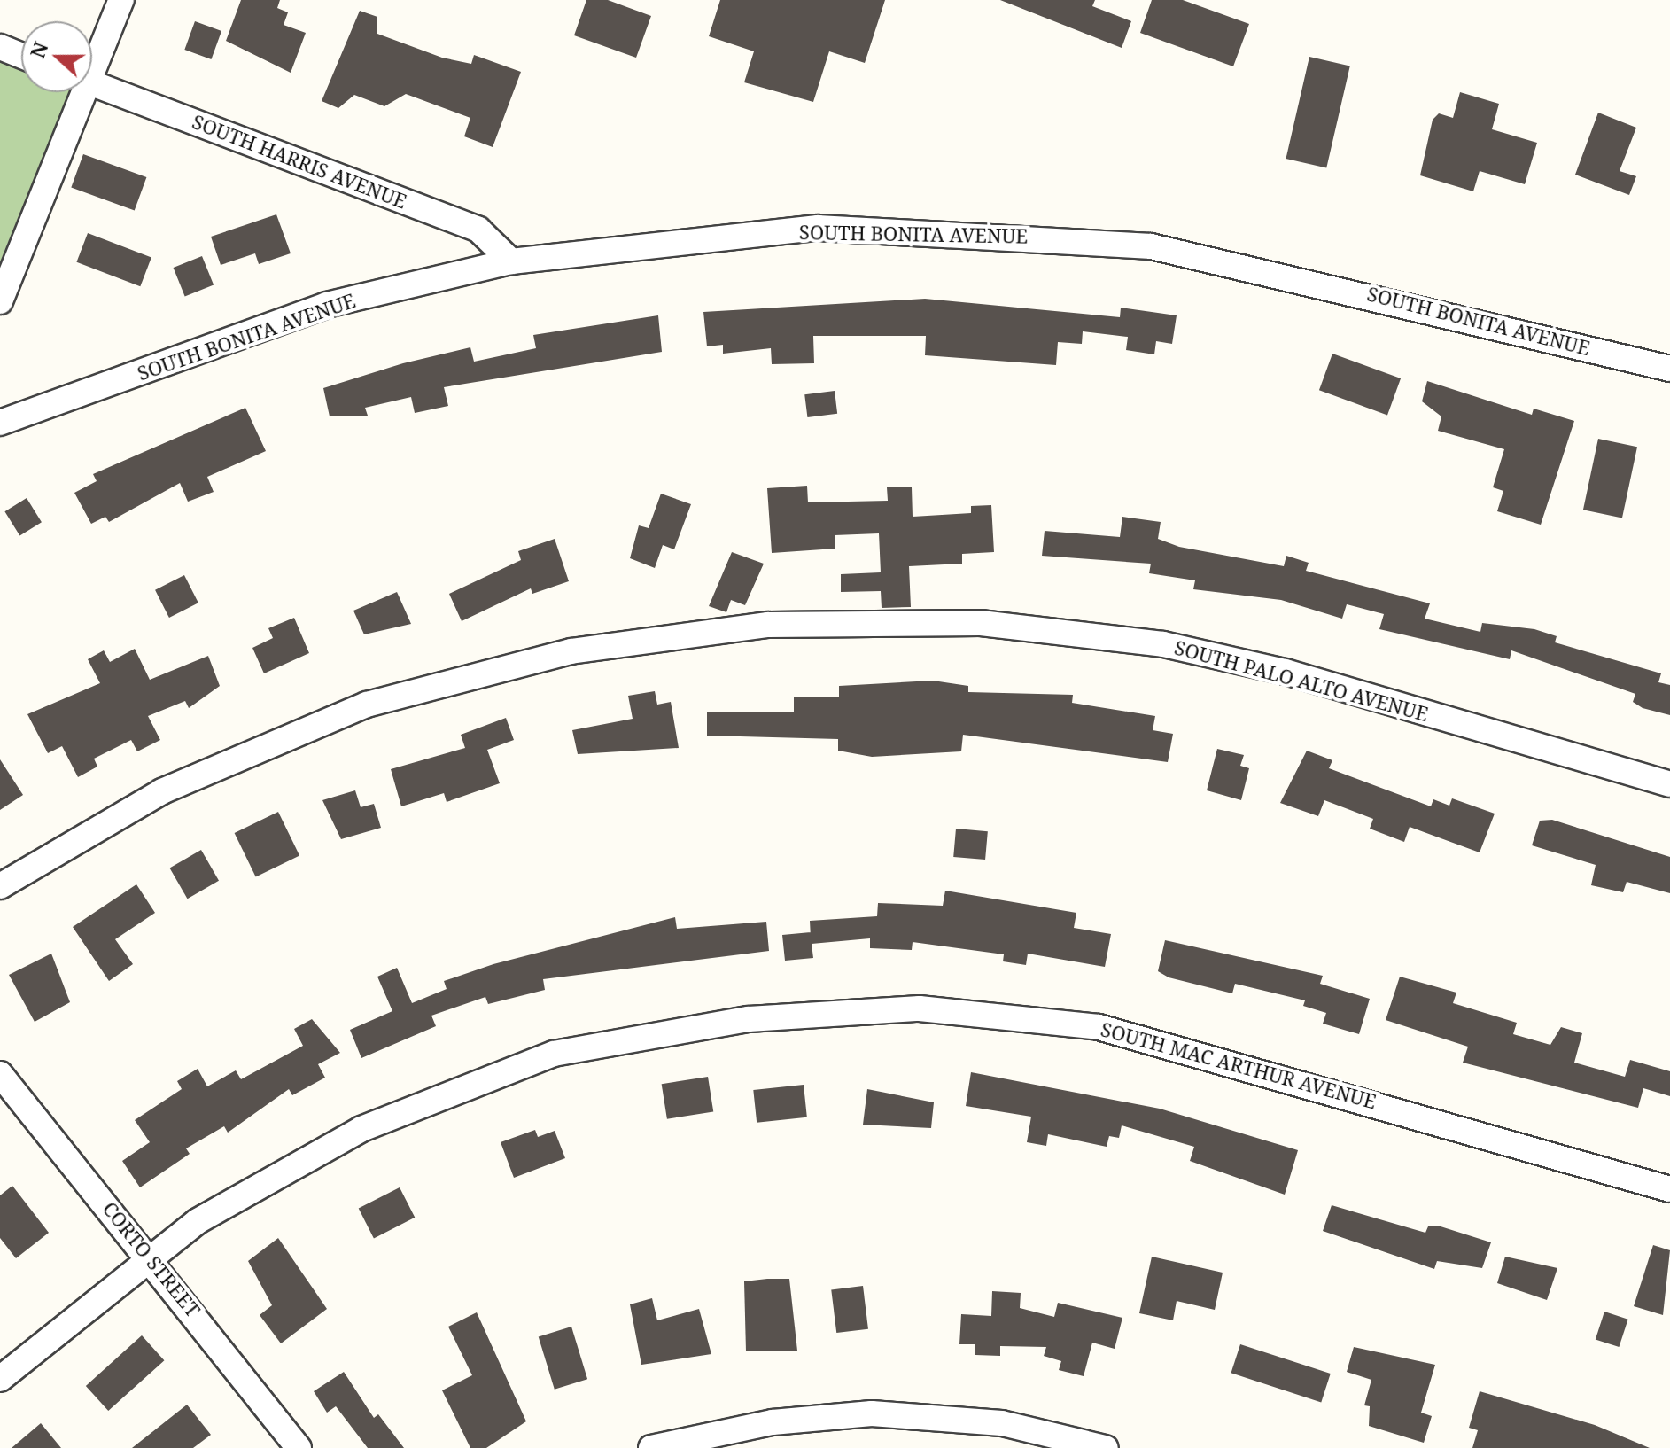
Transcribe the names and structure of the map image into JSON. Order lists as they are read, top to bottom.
{
  "streets": {
    "street": [
      "SOUTH HARRIS AVENUE",
      "SOUTH BONITA AVENUE",
      "SOUTH PALO ALTO AVENUE",
      "SOUTH MAC ARTHUR AVENUE",
      "CORTO STREET"
    ]
  },
  "crossings": [
    ["SOUTH HARRIS AVENUE", "SOUTH BONITA AVENUE"],
    ["SOUTH MAC ARTHUR AVENUE", "CORTO STREET"]
  ],
  "north": "left"
}
